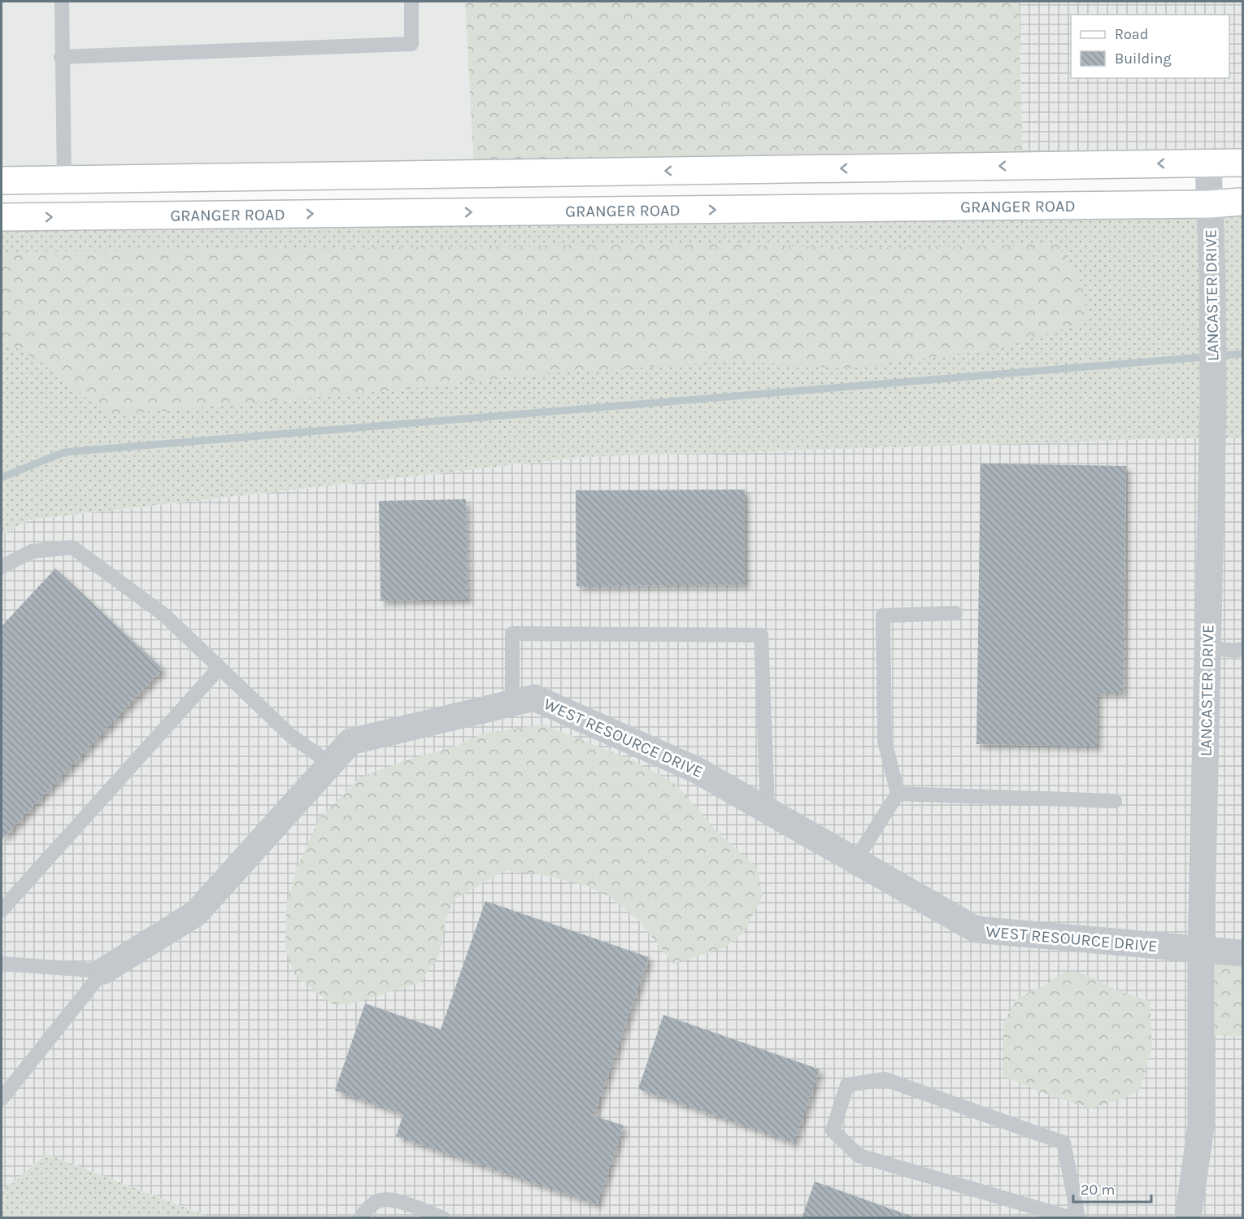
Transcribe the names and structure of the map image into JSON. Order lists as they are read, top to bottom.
{
  "streets": {
    "main road": ["GRANGER ROAD"],
    "street": ["LANCASTER DRIVE", "WEST RESOURCE DRIVE"]
  },
  "crossings": [
    ["GRANGER ROAD", "LANCASTER DRIVE"],
    ["LANCASTER DRIVE", "WEST RESOURCE DRIVE"]
  ],
  "legend": ["Road", "Building"],
  "scale_bar": "20 m"
}
